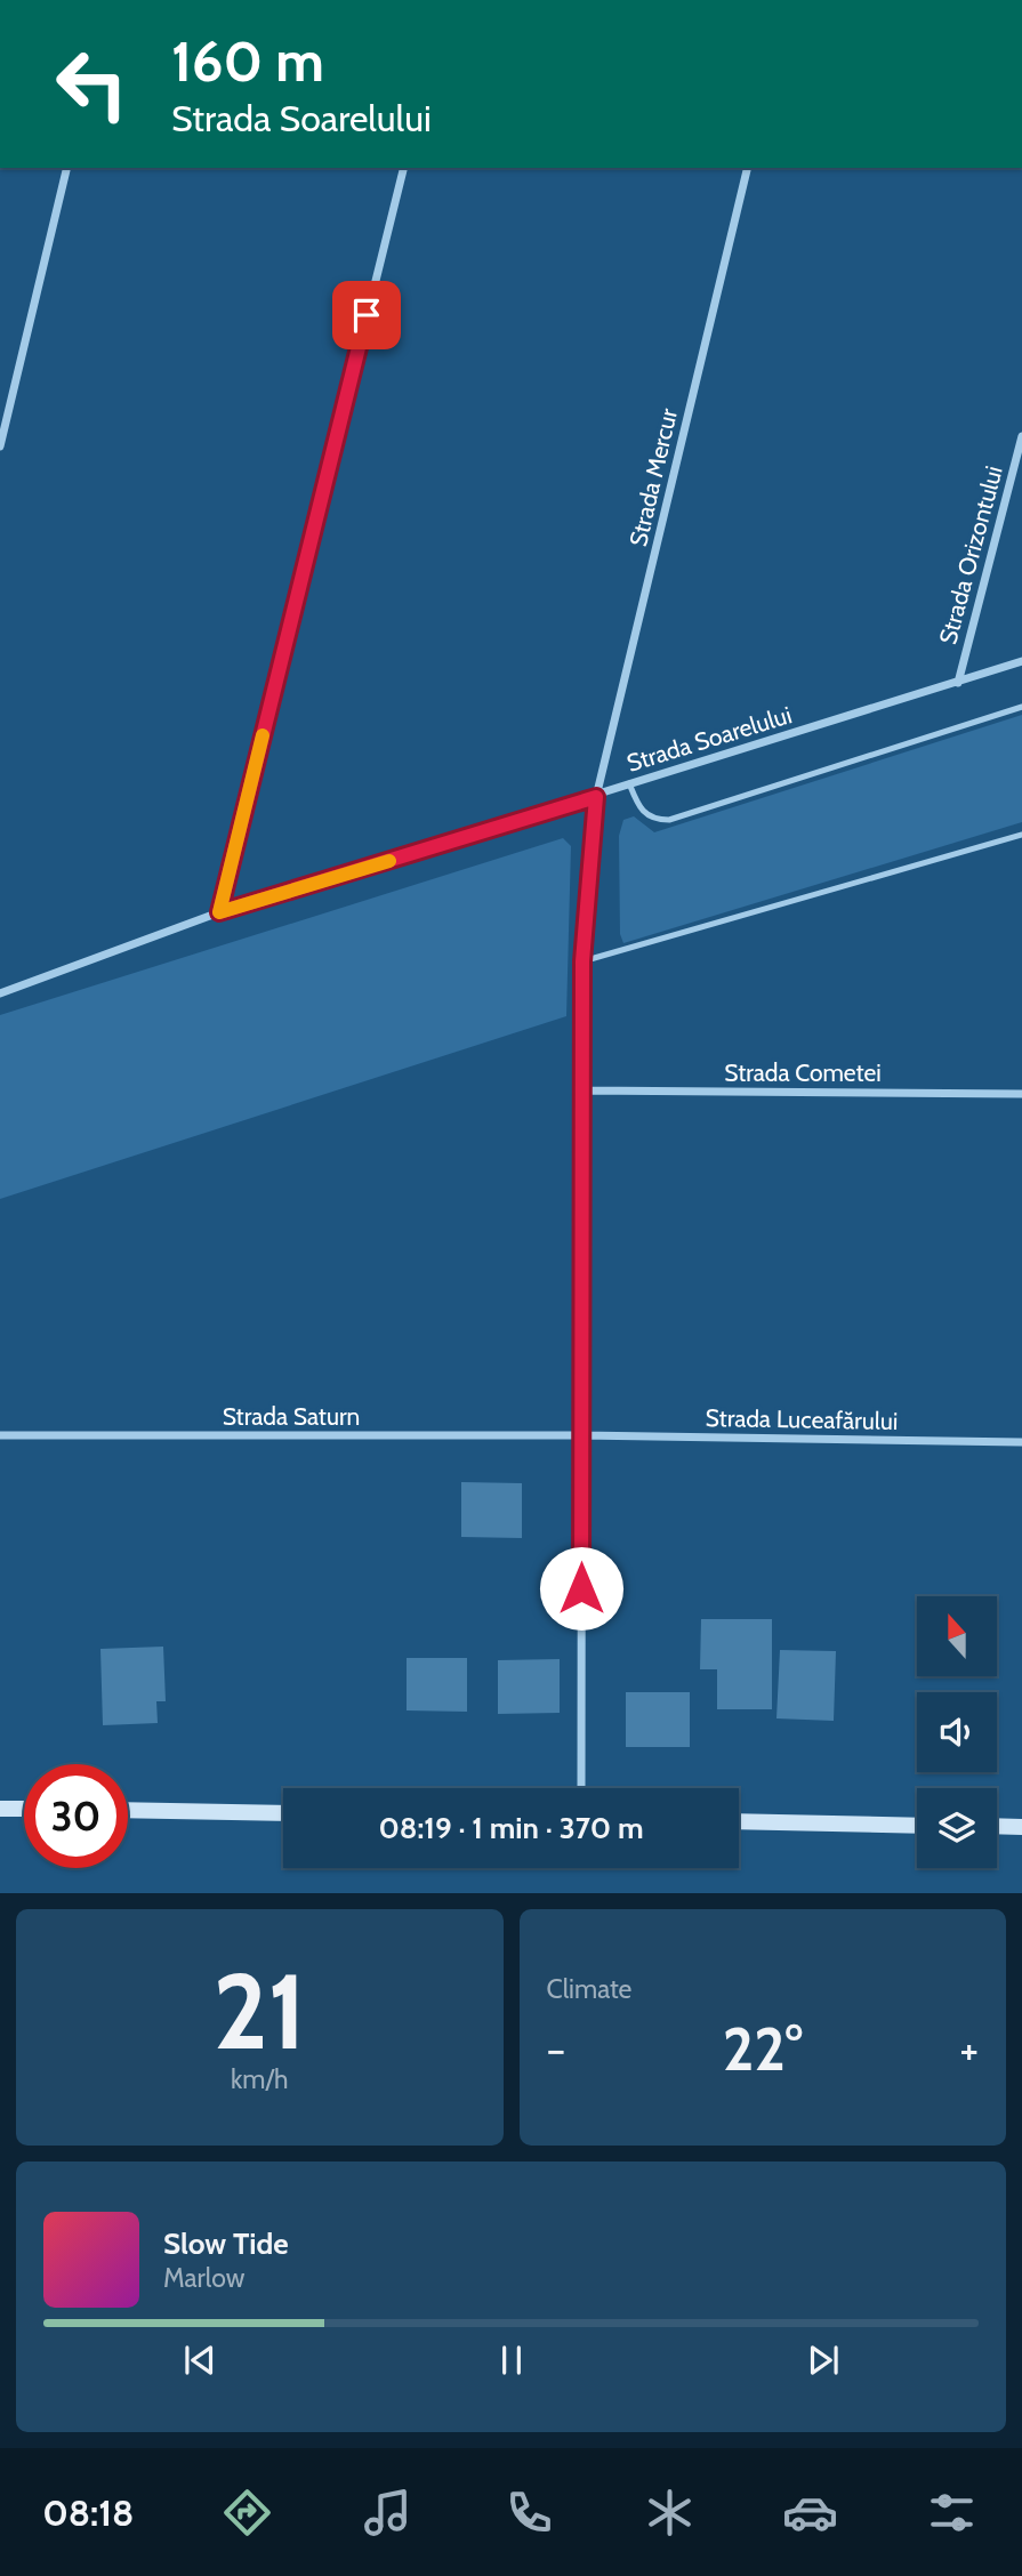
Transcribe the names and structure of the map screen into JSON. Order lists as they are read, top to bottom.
{
  "streets": {
    "street": [
      "Strada Mercur",
      "Strada Orizontului",
      "Strada Soarelului",
      "Strada Cometei",
      "Strada Saturn",
      "Strada Luceafărului"
    ]
  },
  "crossings": [
    ["Strada Mercur", "Strada Soarelului"],
    ["Strada Mercur", "Strada Cometei"],
    ["Strada Mercur", "Strada Saturn"],
    ["Strada Mercur", "Strada Luceafărului"],
    ["Strada Orizontului", "Strada Soarelului"],
    ["Strada Saturn", "Strada Luceafărului"]
  ],
  "north": "top",
  "page": {
    "turn": ["160 m", "Strada Soarelului"],
    "limit": "30",
    "trip": "08:19 · 1 min · 370 m",
    "tile": [
      ["21", "km/h"],
      "Climate"
    ],
    "heat": ["−", "22°", "+"],
    "song": ["Slow Tide", "Marlow"],
    "tabs": "08:18"
  }
}
